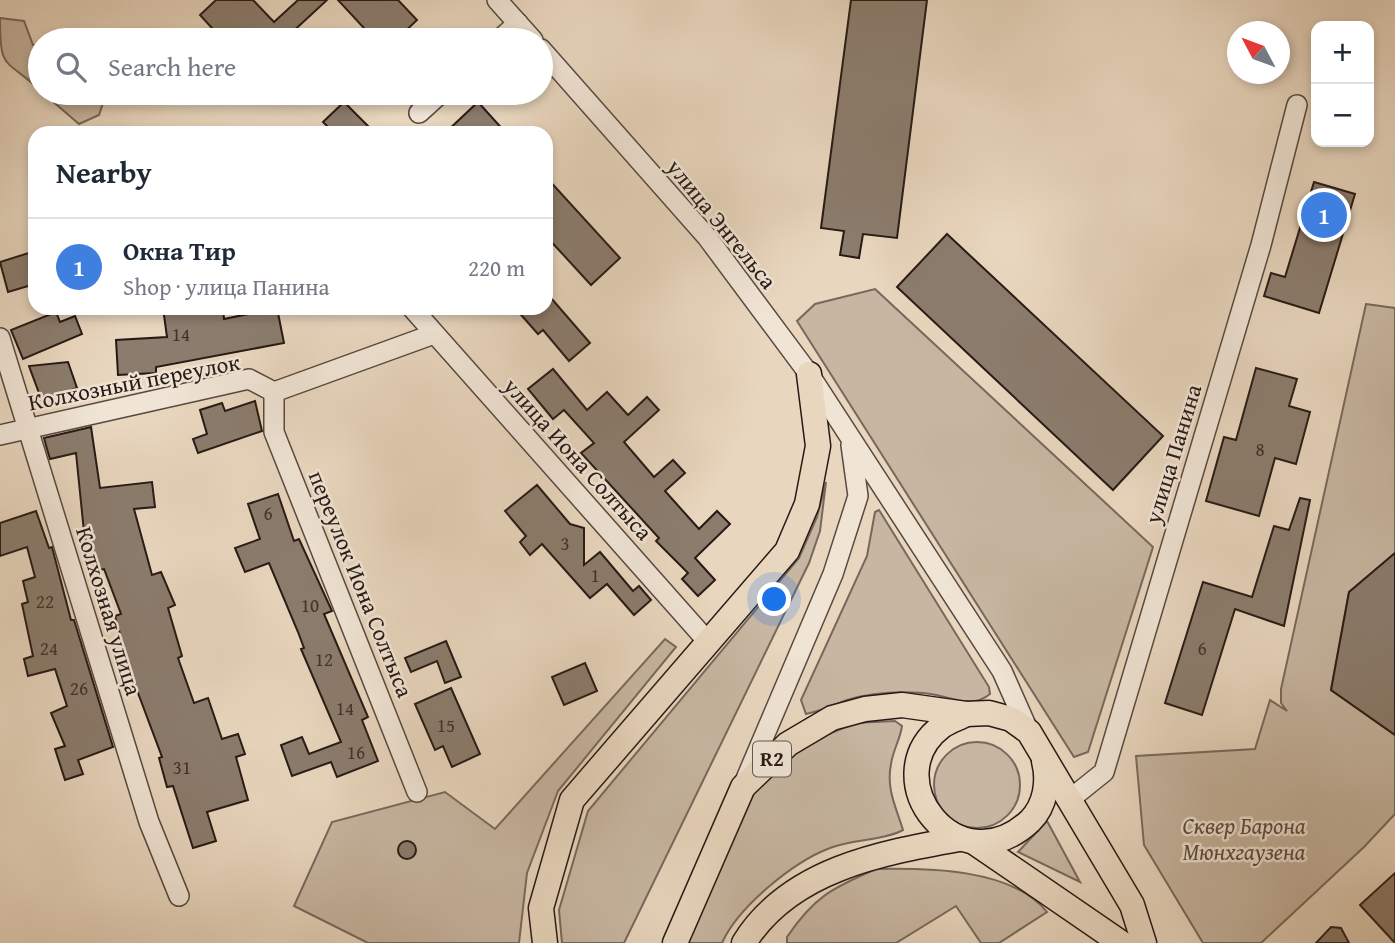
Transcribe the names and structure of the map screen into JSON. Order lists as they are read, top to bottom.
{
  "streets": {
    "main road": ["R2"],
    "street": [
      "улица Энгельса",
      "Колхозный переулок",
      "улица Панина",
      "улица Иона Солтыса",
      "переулок Иона Солтыса",
      "Колхозная улица"
    ]
  },
  "crossings": [
    ["улица Энгельса", "R2"],
    ["Колхозный переулок", "переулок Иона Солтыса"],
    ["Колхозный переулок", "Колхозная улица"]
  ],
  "parks": ["Сквер Барона Мюнхгаузена"],
  "house_numbers": [
    "14",
    "8",
    "6",
    "3",
    "1",
    "22",
    "10",
    "24",
    "6",
    "12",
    "26",
    "14",
    "15",
    "16",
    "31"
  ],
  "north": "top left",
  "page": {
    "map_buttons": ["+", "−"],
    "search": "Search here",
    "heading": "Nearby",
    "pins": "1",
    "list": [
      {
        "mark": "1",
        "name": "Окна Тир",
        "note": "Shop · улица Панина",
        "value": "220 m"
      }
    ]
  }
}
